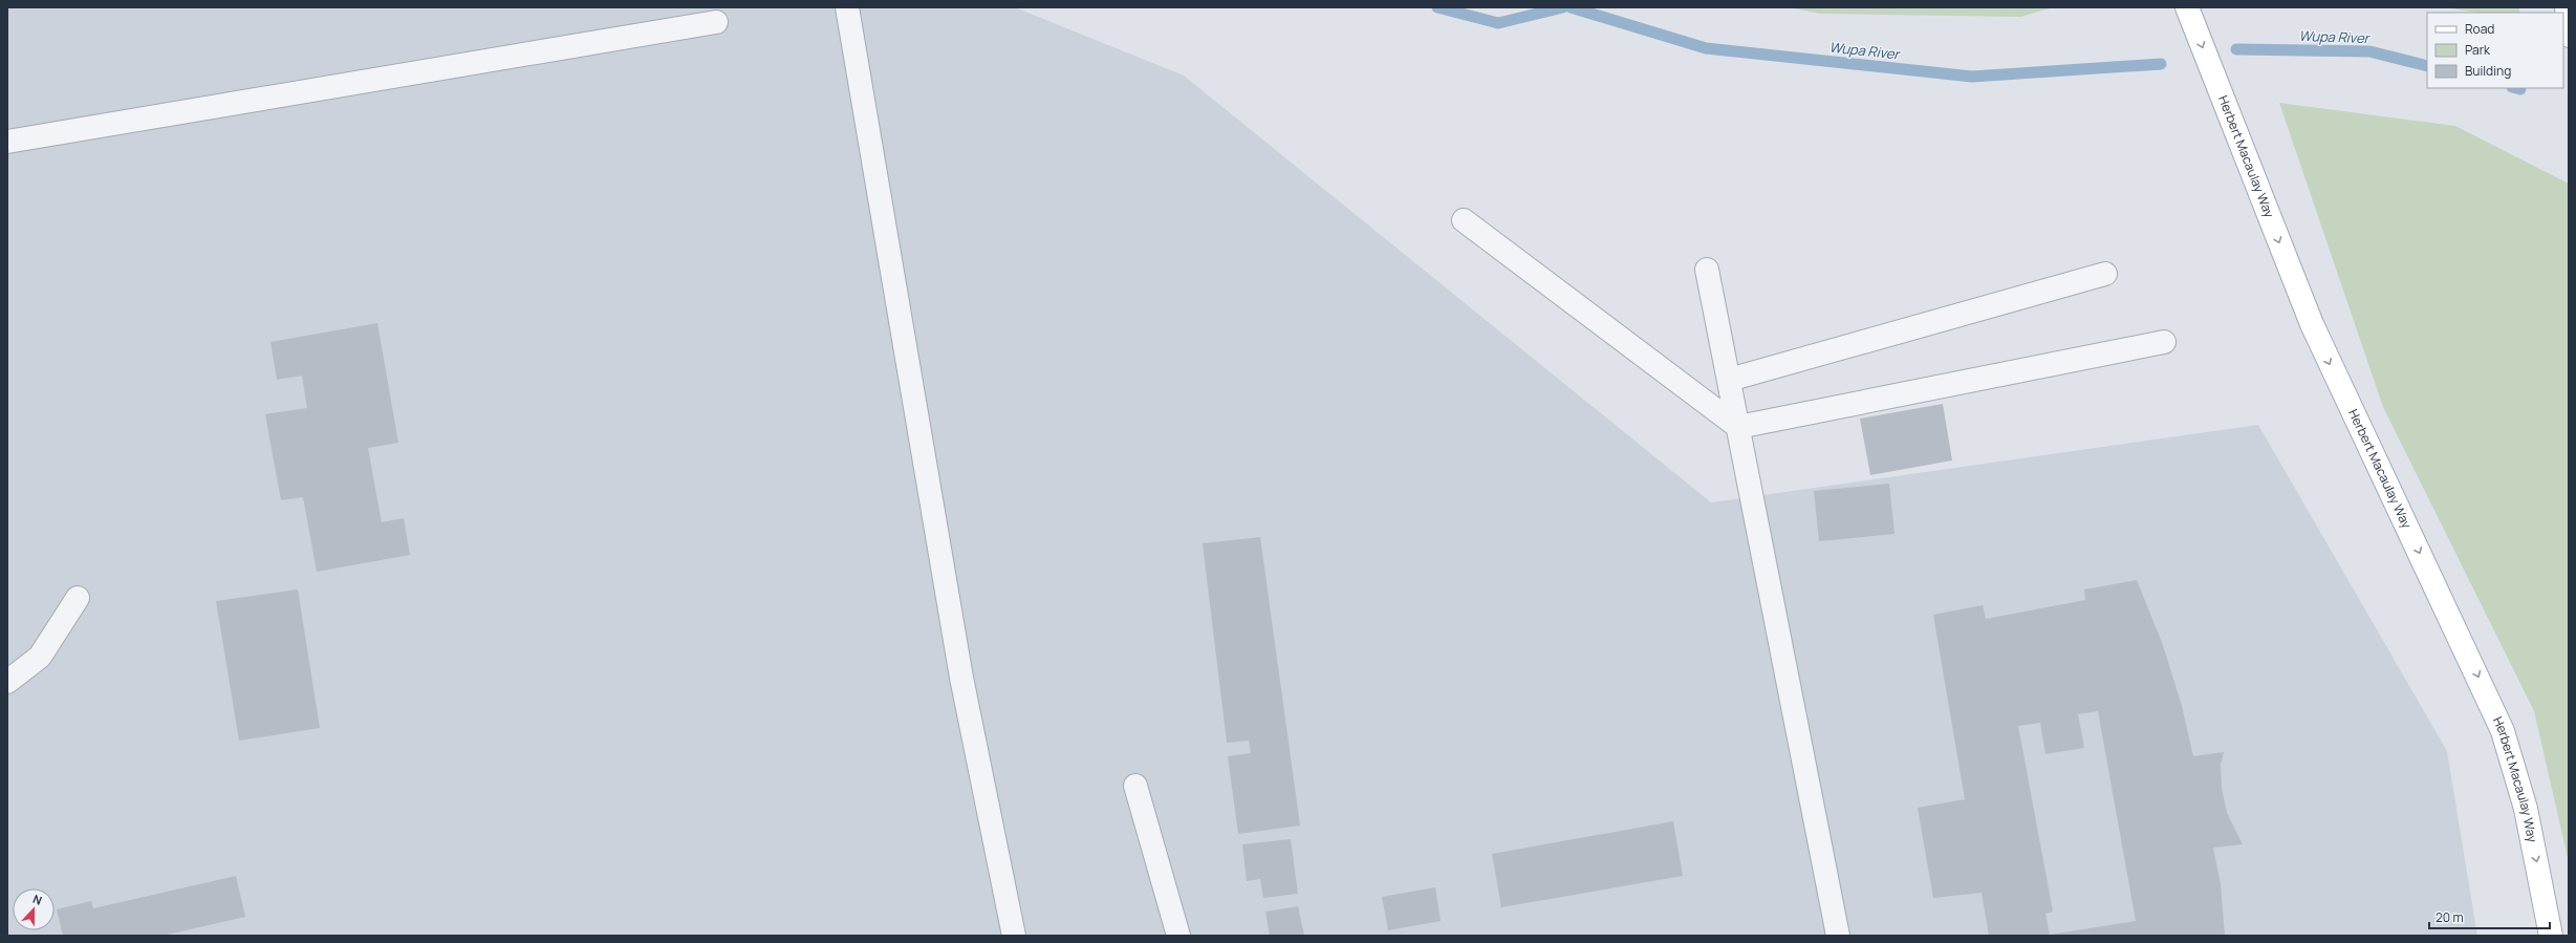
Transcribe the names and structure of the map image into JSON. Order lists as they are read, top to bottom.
{
  "streets": {
    "main road": ["Herbert Macaulay Way"]
  },
  "one_way": ["Herbert Macaulay Way"],
  "water": ["Wupa River"],
  "legend": ["Road", "Park", "Building"],
  "scale_bar": "20 m",
  "north": "top"
}
